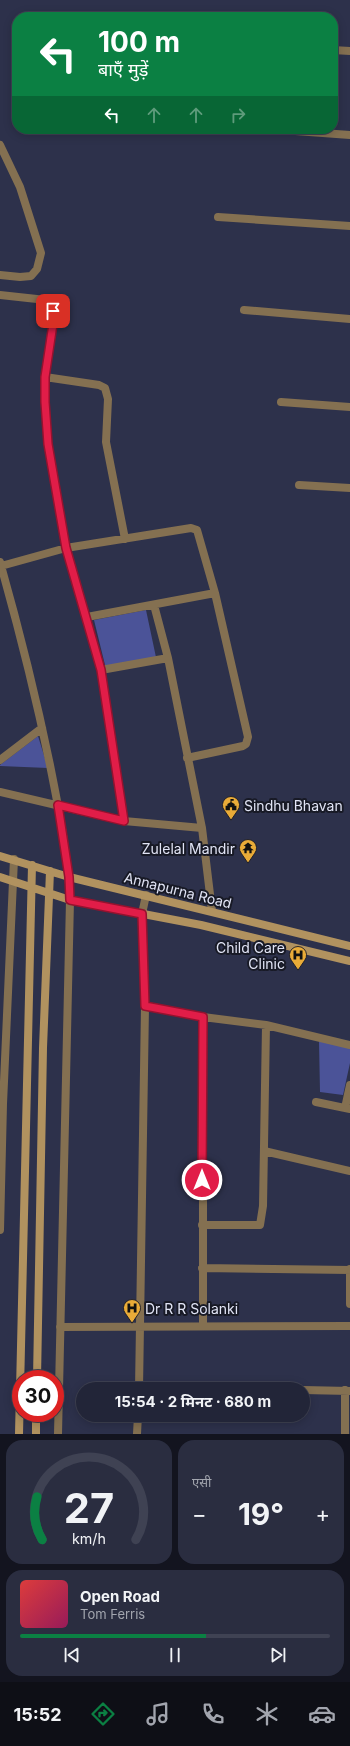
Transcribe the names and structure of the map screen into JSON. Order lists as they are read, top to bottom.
{
  "streets": {
    "street": ["Annapurna Road"]
  },
  "places": {
    "public building": ["Sindhu Bhavan"],
    "temple": ["Zulelal Mandir"],
    "hospital": ["Child Care Clinic", "Dr R R Solanki"]
  },
  "page": {
    "turn": ["100 m", "बाएँ मुड़ें"],
    "limit": "30",
    "trip": "15:54 · 2 मिनट · 680 m",
    "tile": "एसी",
    "heat": ["−", "19°", "+"],
    "song": ["Open Road", "Tom Ferris"],
    "tabs": "15:52",
    "gauge": ["27", "km/h"]
  }
}
